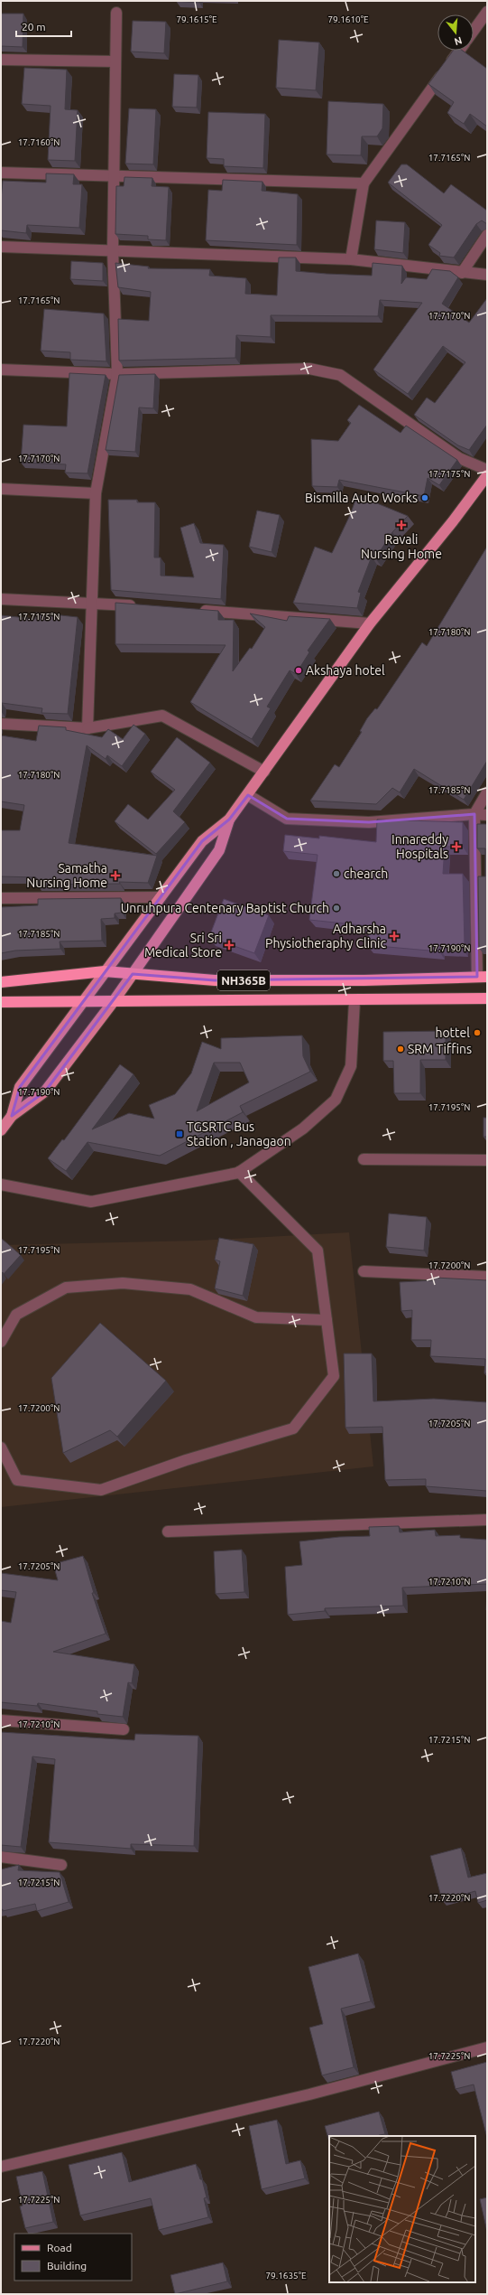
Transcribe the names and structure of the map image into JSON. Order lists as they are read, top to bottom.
{
  "streets": {
    "highway": ["NH365B"]
  },
  "places": {
    "other": [
      "Bismilla Auto Works",
      "Akshaya hotel",
      "chearch",
      "Unruhpura Centenary Baptist Church",
      "hottel",
      "SRM Tiffins"
    ],
    "health": [
      "Ravali Nursing Home",
      "Innareddy Hospitals",
      "Samatha Nursing Home",
      "Adharsha Physiotheraphy Clinic",
      "Sri Sri Medical Store"
    ],
    "transit": ["TGSRTC Bus Station , Janagaon"]
  },
  "legend": ["Road", "Building"],
  "scale_bar": "20 m",
  "north": "bottom",
  "coordinates": [
    "79.1615°E",
    "79.1610°E",
    "17.7160°N",
    "17.7165°N",
    "17.7170°N",
    "17.7175°N",
    "17.7180°N",
    "17.7185°N",
    "17.7190°N",
    "17.7195°N",
    "17.7200°N",
    "17.7205°N",
    "17.7210°N",
    "17.7215°N",
    "17.7220°N",
    "17.7225°N",
    "79.1635°E"
  ]
}
